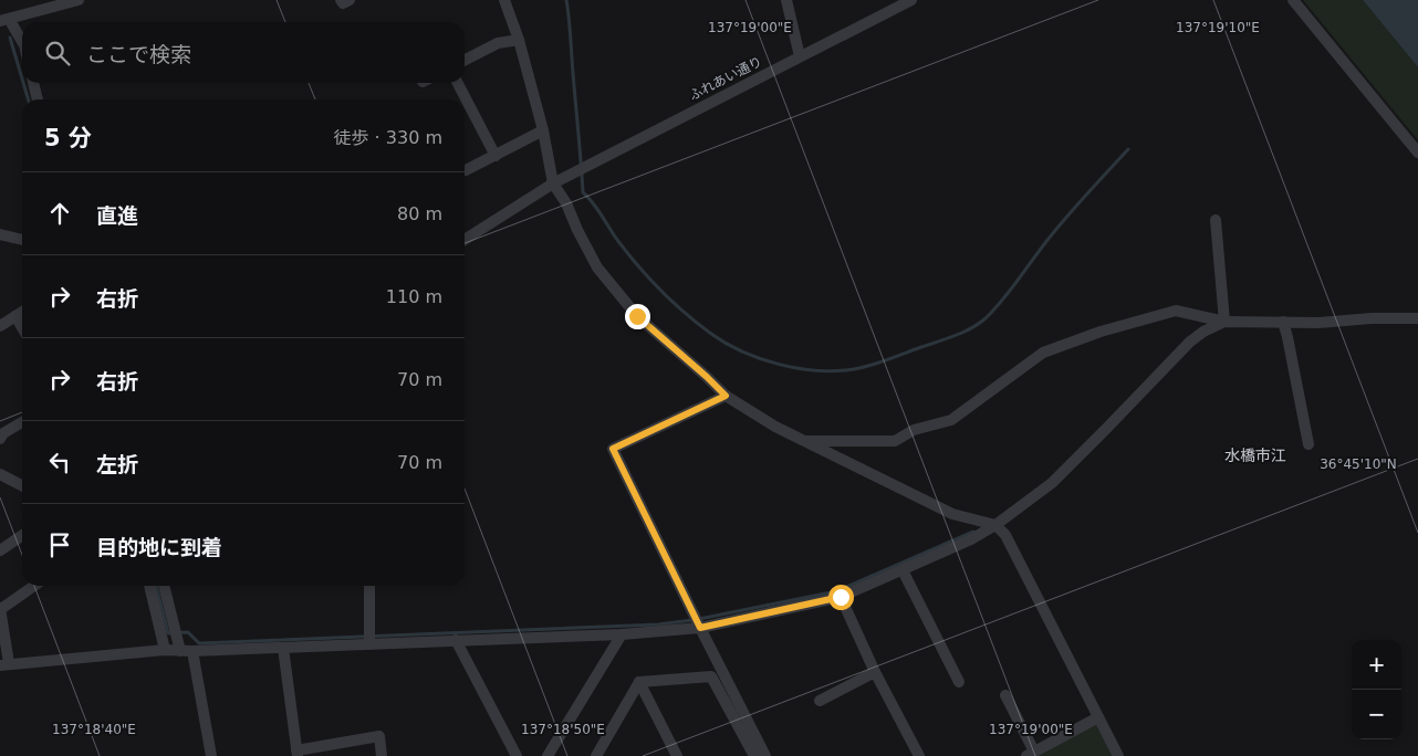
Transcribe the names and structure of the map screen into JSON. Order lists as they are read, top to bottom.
{
  "streets": {
    "street": ["ふれあい通り"]
  },
  "districts": ["水橋市江"],
  "page": {
    "search": "ここで検索",
    "heading": ["5 分", "徒歩 · 330 m"],
    "list": [
      ["直進", "80 m"],
      ["右折", "110 m"],
      ["右折", "70 m"],
      ["左折", "70 m"],
      "目的地に到着"
    ],
    "map_buttons": ["+", "−"]
  },
  "coordinates": [
    "137°19'00\"E",
    "137°19'10\"E",
    "36°45'10\"N",
    "137°18'40\"E",
    "137°18'50\"E"
  ]
}
